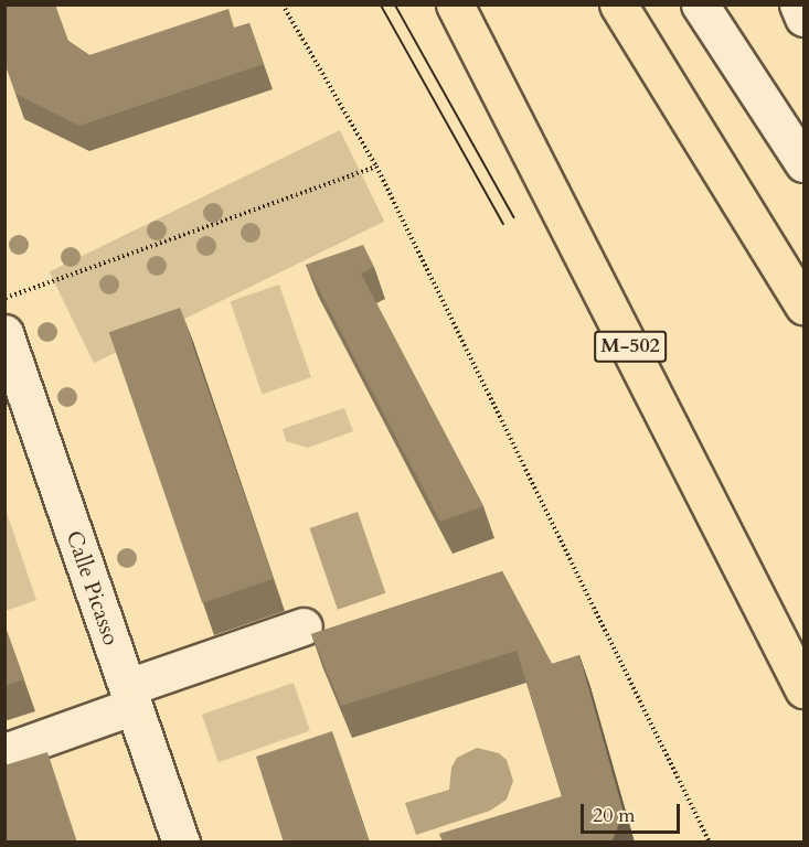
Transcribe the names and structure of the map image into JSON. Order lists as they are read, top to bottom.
{
  "streets": {
    "highway": ["M-502"],
    "street": ["Calle Picasso"]
  },
  "scale_bar": "20 m"
}
